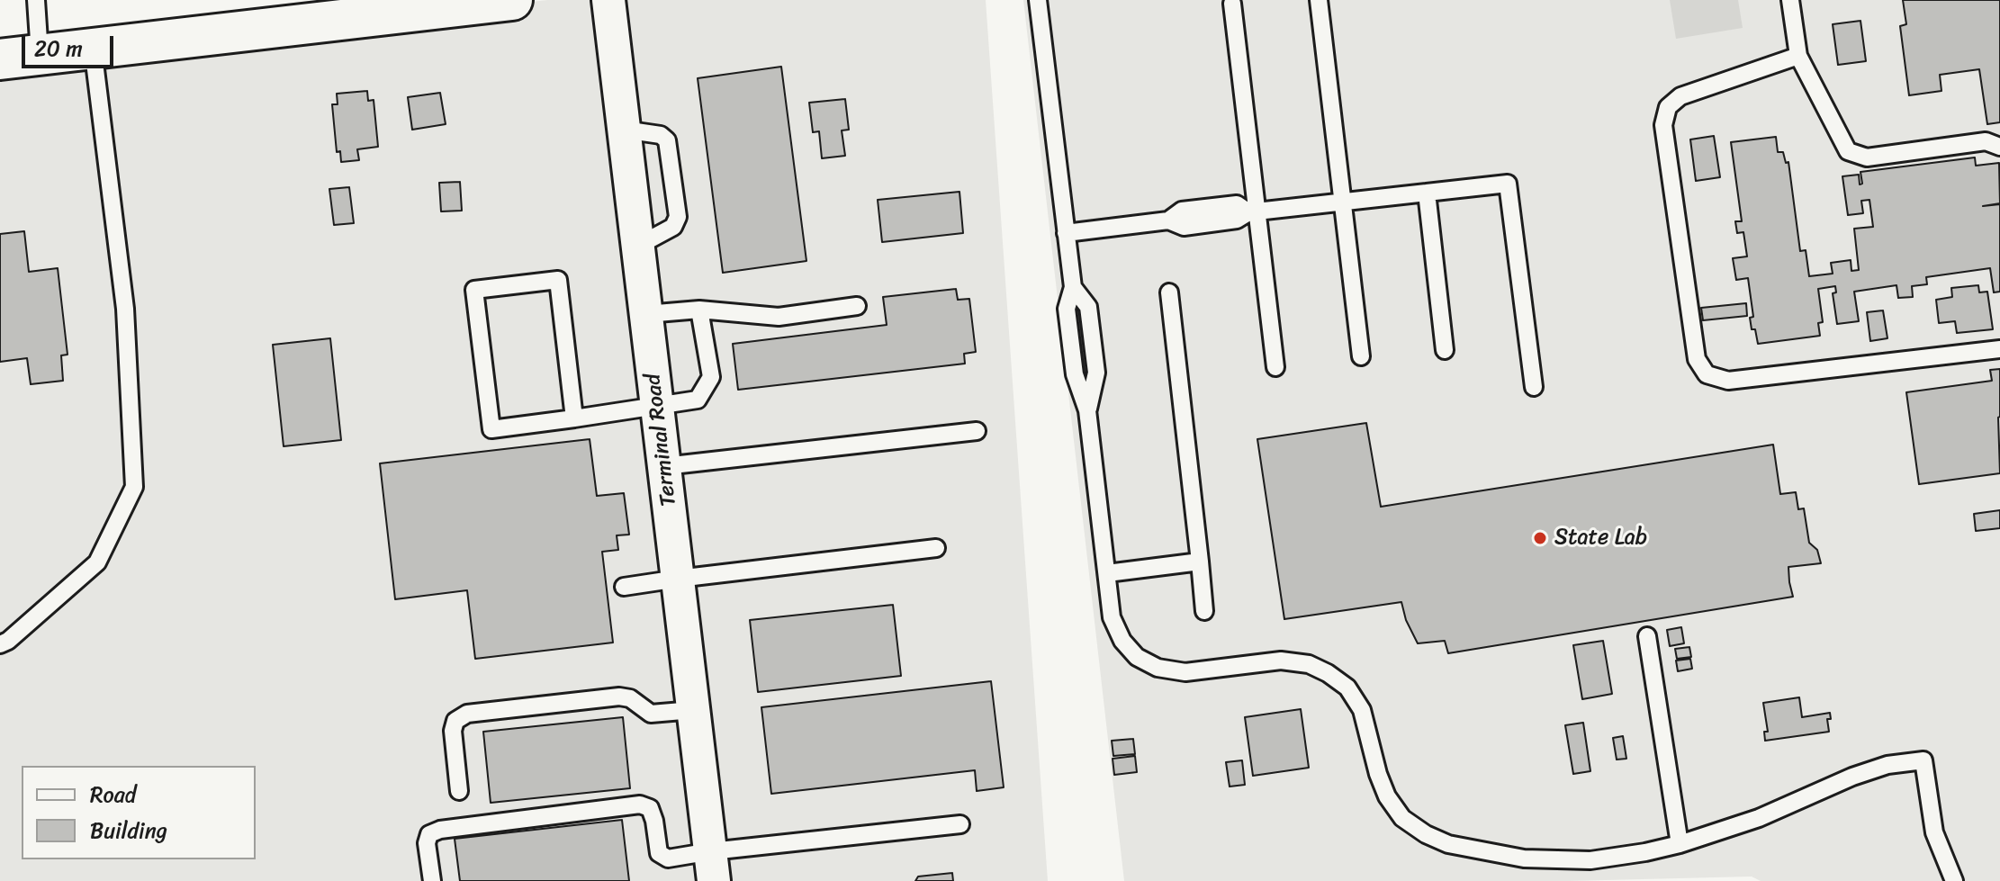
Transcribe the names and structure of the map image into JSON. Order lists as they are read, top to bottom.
{
  "streets": {
    "street": ["Terminal Road"]
  },
  "places": ["State Lab"],
  "legend": ["Road", "Building"],
  "scale_bar": "20 m"
}
